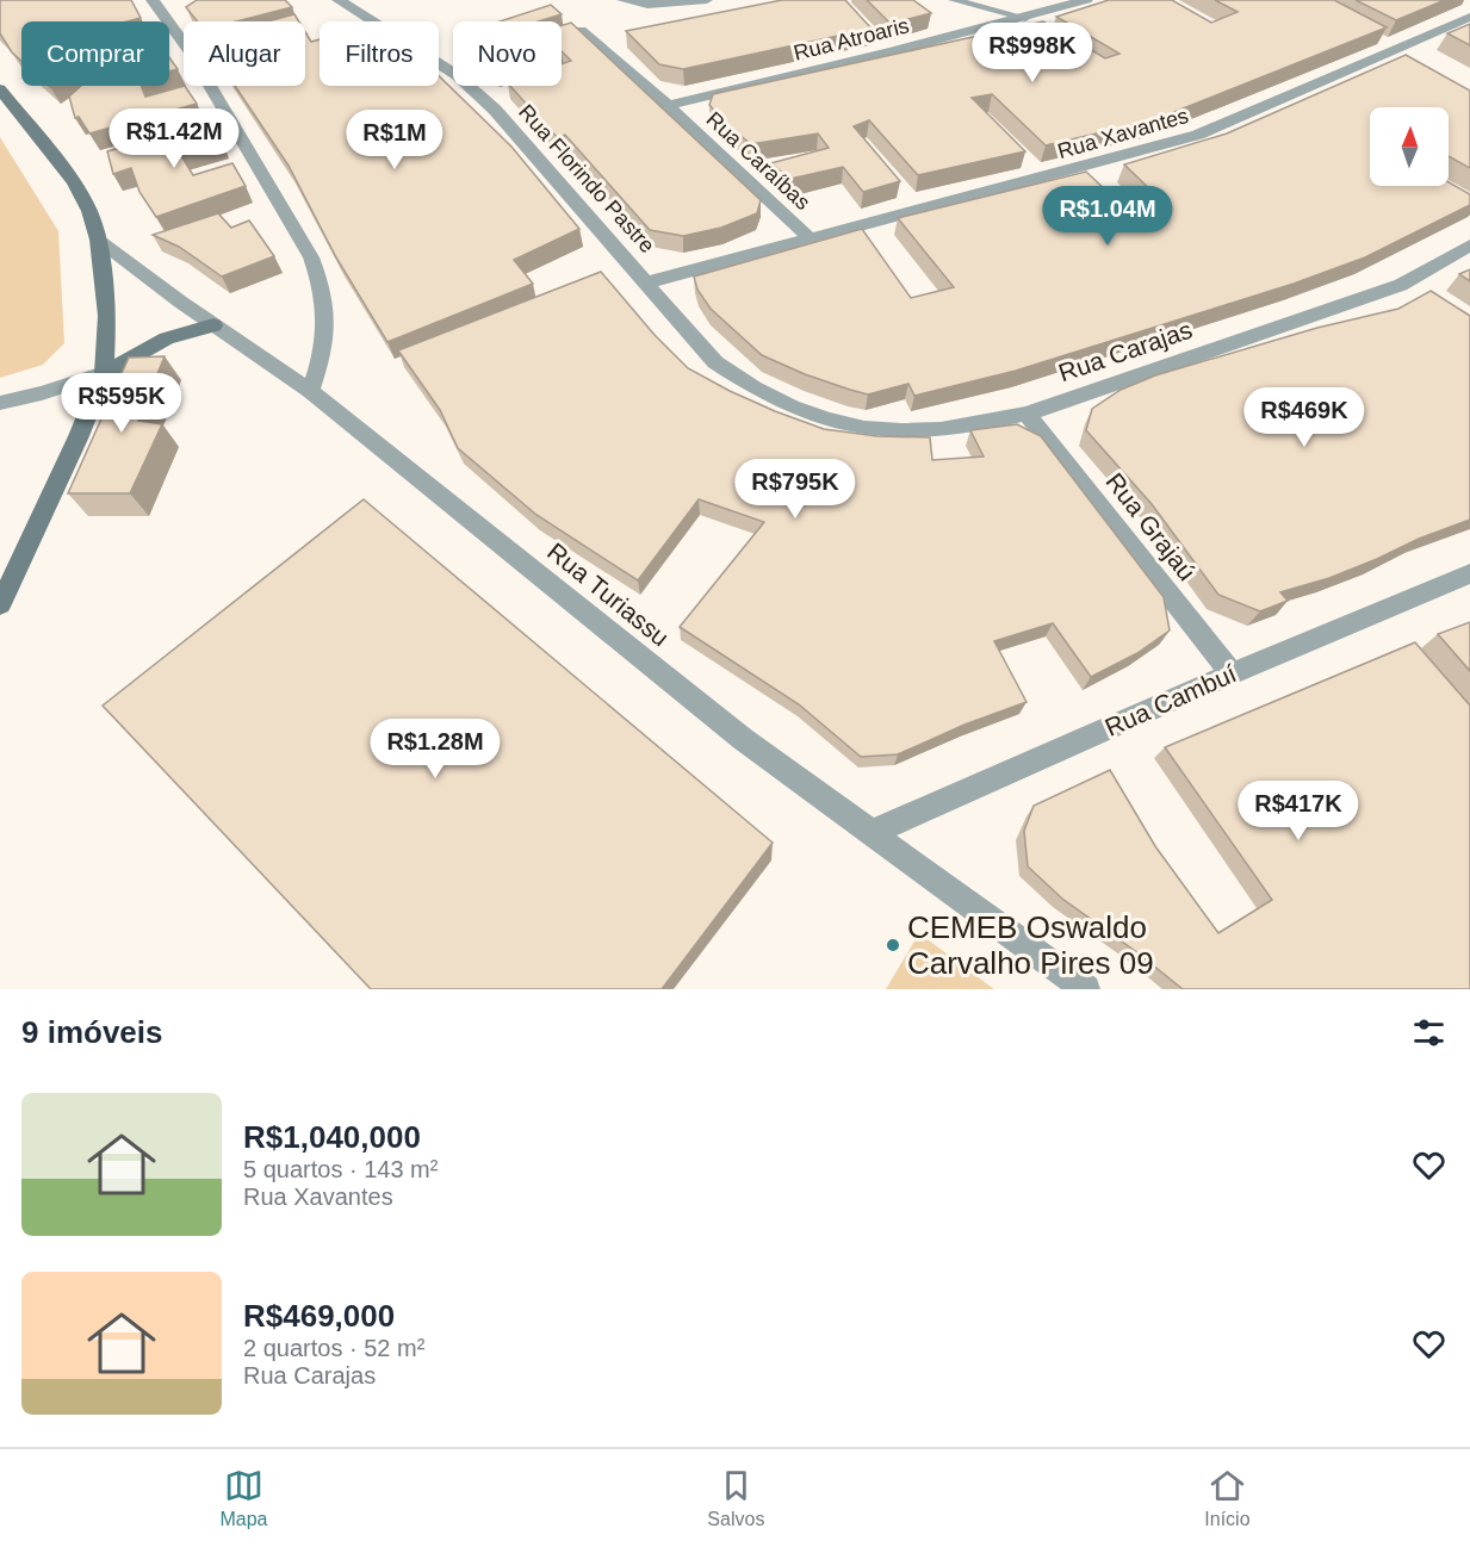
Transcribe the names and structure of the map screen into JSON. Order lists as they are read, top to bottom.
{
  "streets": {
    "street": [
      "Rua Atroaris",
      "Rua Xavantes",
      "Rua Caraíbas",
      "Rua Florindo Pastre",
      "Rua Carajas",
      "Rua Grajaú",
      "Rua Turiassu",
      "Rua Cambuí"
    ]
  },
  "crossings": [
    ["Rua Atroaris", "Rua Caraíbas"],
    ["Rua Xavantes", "Rua Caraíbas"],
    ["Rua Xavantes", "Rua Florindo Pastre"],
    ["Rua Florindo Pastre", "Rua Carajas"],
    ["Rua Carajas", "Rua Grajaú"],
    ["Rua Grajaú", "Rua Cambuí"],
    ["Rua Turiassu", "Rua Cambuí"]
  ],
  "places": ["CEMEB Oswaldo Carvalho Pires 09"],
  "north": "top",
  "page": {
    "chip": [
      "Comprar",
      "Alugar",
      "Filtros",
      "Novo"
    ],
    "price": [
      "R$998K",
      "R$1.42M",
      "R$1M",
      "R$1.04M",
      "R$595K",
      "R$469K",
      "R$795K",
      "R$1.28M",
      "R$417K"
    ],
    "heading": "9 imóveis",
    "list": [
      {
        "name": "R$1,040,000",
        "note": "5 quartos · 143 m² · Rua Xavantes"
      },
      {
        "name": "R$469,000",
        "note": "2 quartos · 52 m² · Rua Carajas"
      }
    ],
    "tabs": ["Mapa", "Salvos", "Início"]
  }
}
